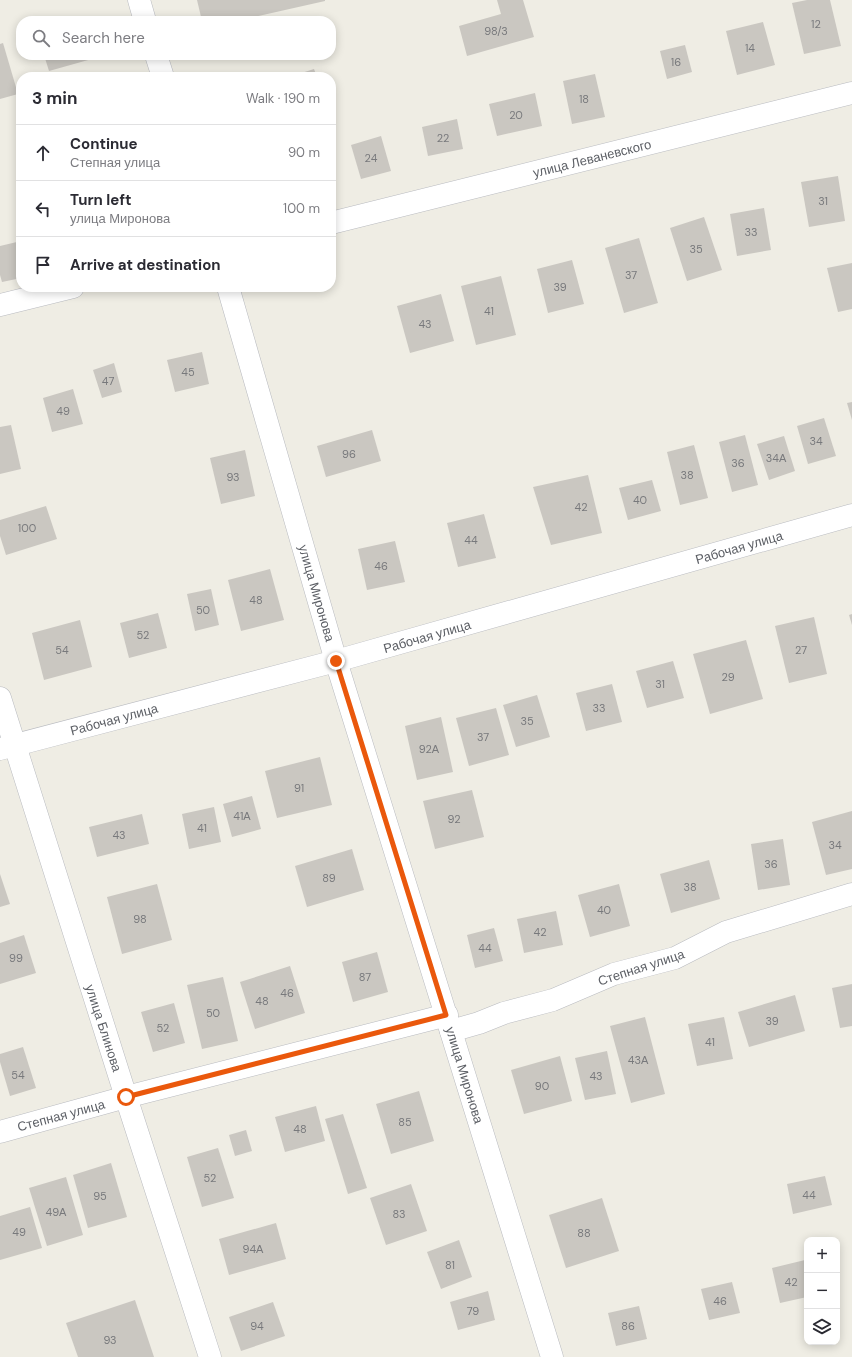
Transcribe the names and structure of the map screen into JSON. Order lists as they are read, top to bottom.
{
  "streets": {
    "street": [
      "улица Леваневского",
      "Рабочая улица",
      "улица Миронова",
      "Степная улица",
      "улица Блинова"
    ]
  },
  "crossings": [
    ["Рабочая улица", "улица Миронова"],
    ["Рабочая улица", "улица Блинова"],
    ["улица Миронова", "Степная улица"],
    ["Степная улица", "улица Блинова"]
  ],
  "house_numbers": [
    "12",
    "98/3",
    "14",
    "16",
    "18",
    "20",
    "22",
    "24",
    "31",
    "33",
    "35",
    "37",
    "39",
    "41",
    "43",
    "45",
    "47",
    "49",
    "34",
    "96",
    "34А",
    "36",
    "38",
    "93",
    "40",
    "42",
    "100",
    "44",
    "46",
    "48",
    "50",
    "52",
    "54",
    "27",
    "29",
    "31",
    "33",
    "35",
    "37",
    "92А",
    "91",
    "41А",
    "92",
    "41",
    "43",
    "34",
    "36",
    "89",
    "38",
    "40",
    "98",
    "42",
    "44",
    "99",
    "87",
    "46",
    "48",
    "50",
    "39",
    "52",
    "41",
    "43А",
    "54",
    "43",
    "90",
    "85",
    "48",
    "52",
    "44",
    "95",
    "49А",
    "83",
    "49",
    "88",
    "94А",
    "81",
    "42",
    "46",
    "79",
    "94",
    "86",
    "93"
  ],
  "page": {
    "search": "Search here",
    "heading": ["3 min", "Walk · 190 m"],
    "list": [
      ["Continue", "Степная улица", "90 m"],
      ["Turn left", "улица Миронова", "100 m"],
      "Arrive at destination"
    ],
    "map_buttons": ["+", "−"]
  }
}
